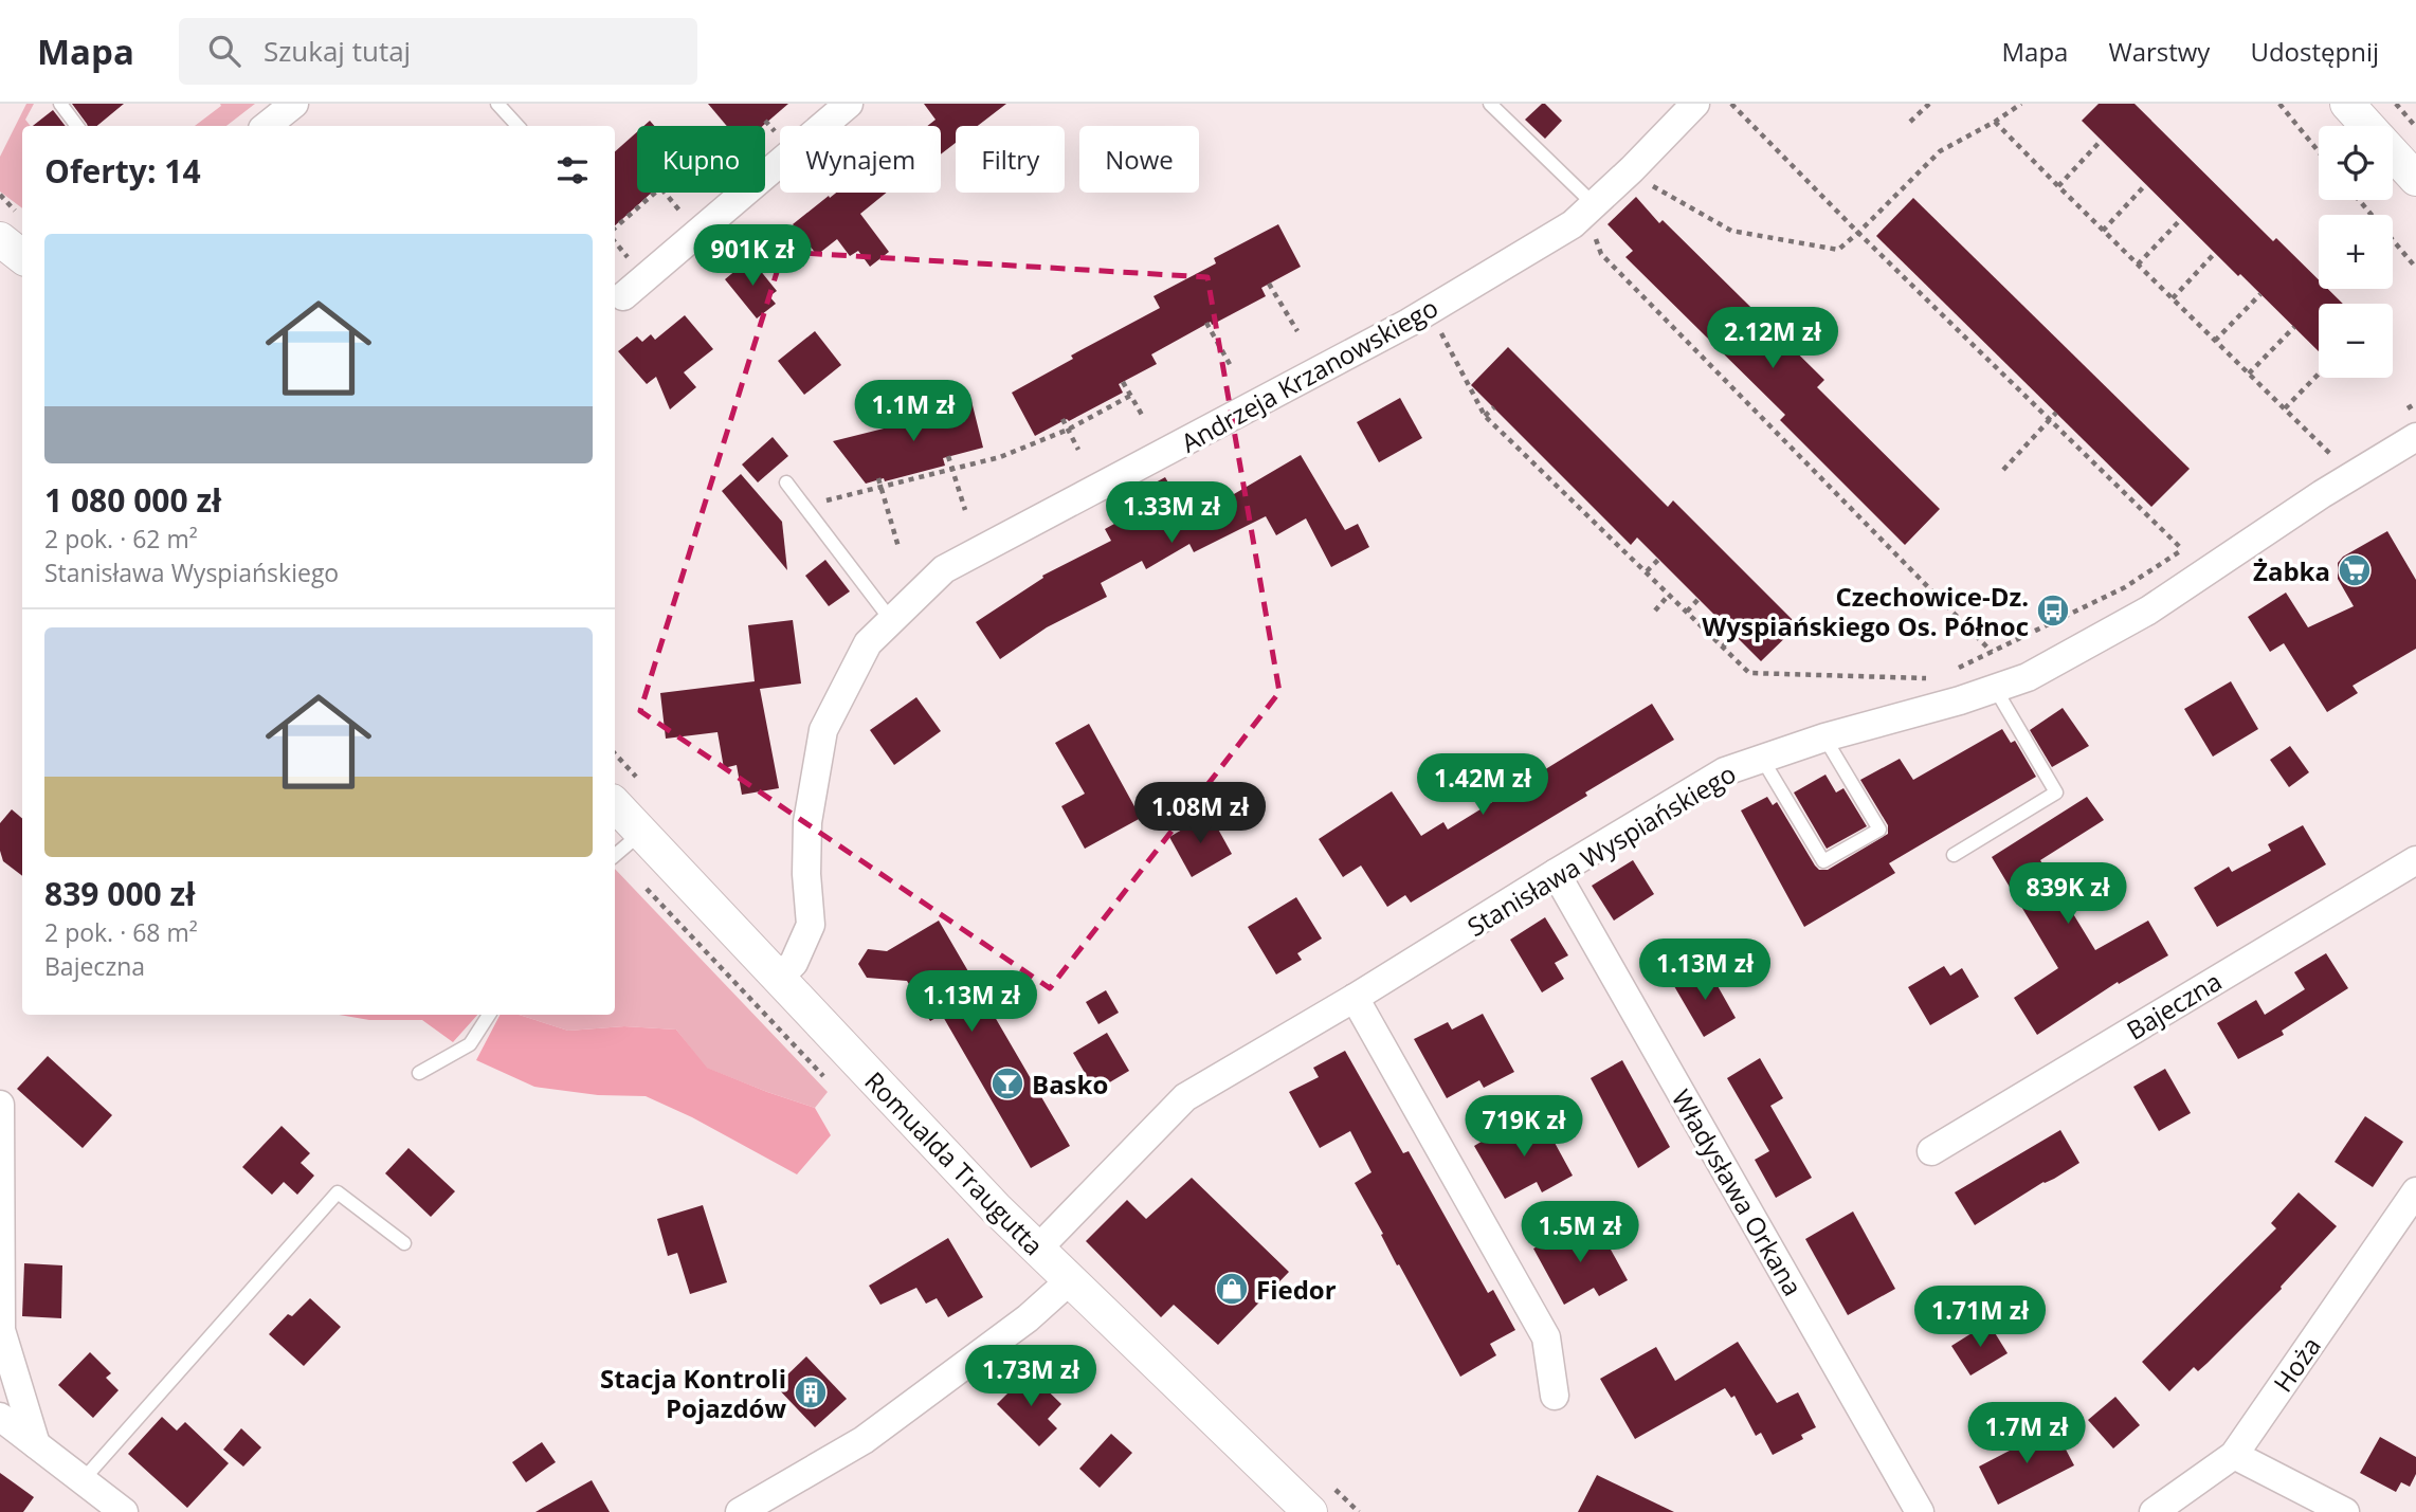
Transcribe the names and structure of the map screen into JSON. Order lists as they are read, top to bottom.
{
  "streets": {
    "street": [
      "Andrzeja Krzanowskiego",
      "Stanisława Wyspiańskiego",
      "Bajeczna",
      "Romualda Traugutta",
      "Władysława Orkana",
      "Hoża"
    ]
  },
  "crossings": [
    ["Andrzeja Krzanowskiego", "Romualda Traugutta"],
    ["Stanisława Wyspiańskiego", "Romualda Traugutta"],
    ["Stanisława Wyspiańskiego", "Władysława Orkana"]
  ],
  "places": {
    "supermarket": ["Żabka"],
    "bus stop": ["Czechowice-Dz. Wyspiańskiego Os. Północ"],
    "bar": ["Basko"],
    "shop": ["Fiedor"],
    "building": ["Stacja Kontroli Pojazdów"]
  },
  "page": {
    "header": "Mapa",
    "search": "Szukaj tutaj",
    "nav": ["Mapa", "Warstwy", "Udostępnij"],
    "map_buttons": ["+", "−"],
    "chip": [
      "Kupno",
      "Wynajem",
      "Filtry",
      "Nowe"
    ],
    "heading": "Oferty: 14",
    "list": [
      {
        "name": "1 080 000 zł",
        "note": "2 pok. · 62 m² · Stanisława Wyspiańskiego"
      },
      {
        "name": "839 000 zł",
        "note": "2 pok. · 68 m² · Bajeczna"
      }
    ],
    "price": [
      "901K zł",
      "2.12M zł",
      "1.1M zł",
      "1.33M zł",
      "1.42M zł",
      "1.08M zł",
      "839K zł",
      "1.13M zł",
      "1.13M zł",
      "719K zł",
      "1.5M zł",
      "1.71M zł",
      "1.73M zł",
      "1.7M zł"
    ]
  }
}
